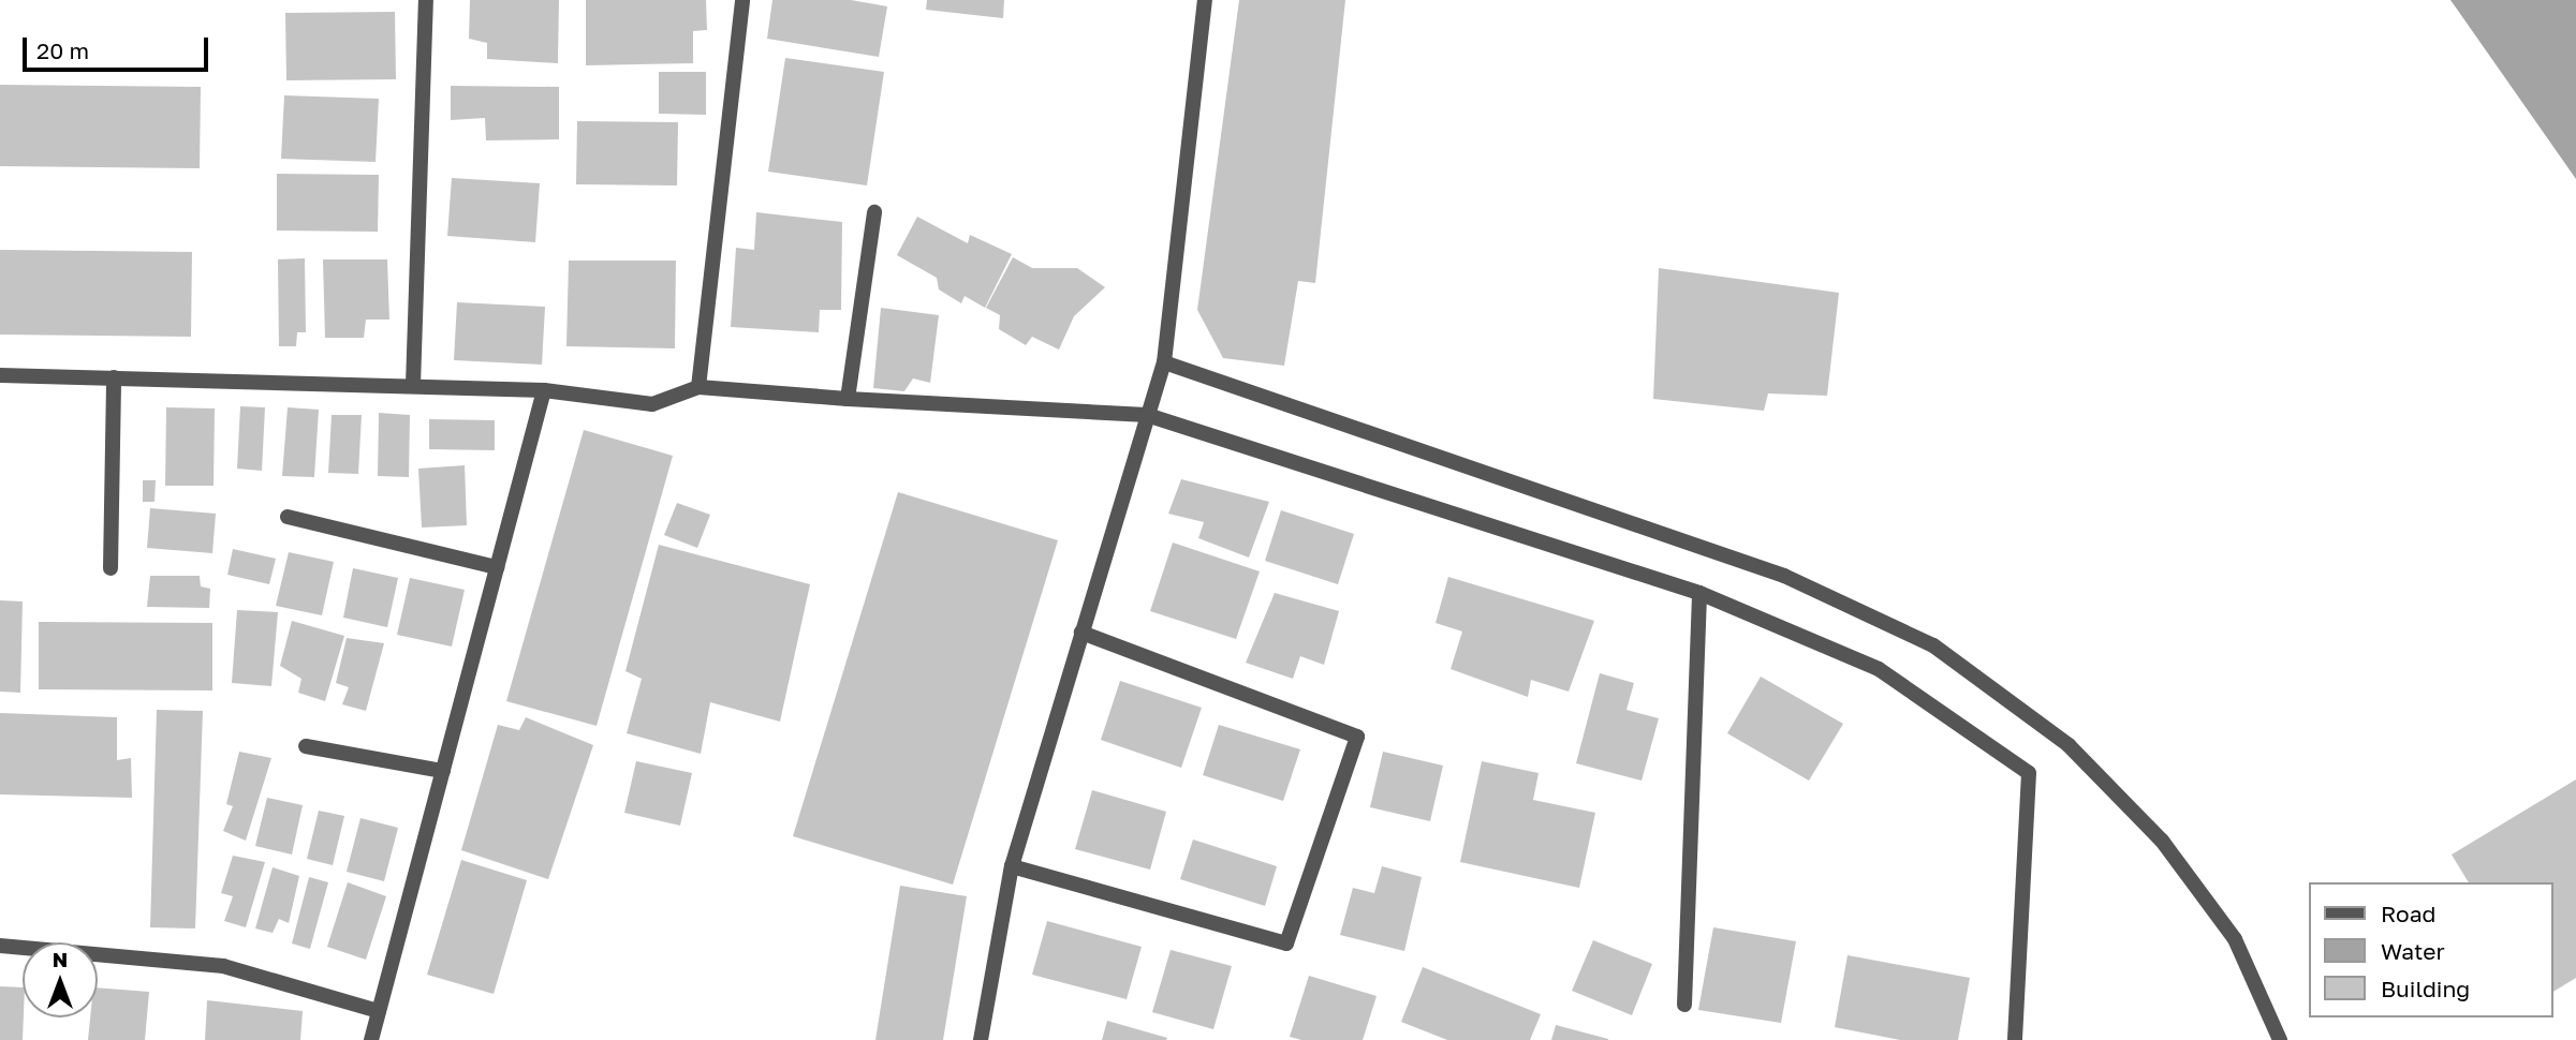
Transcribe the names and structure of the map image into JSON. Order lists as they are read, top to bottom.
{
  "legend": ["Road", "Water", "Building"],
  "scale_bar": "20 m",
  "north": "top"
}
